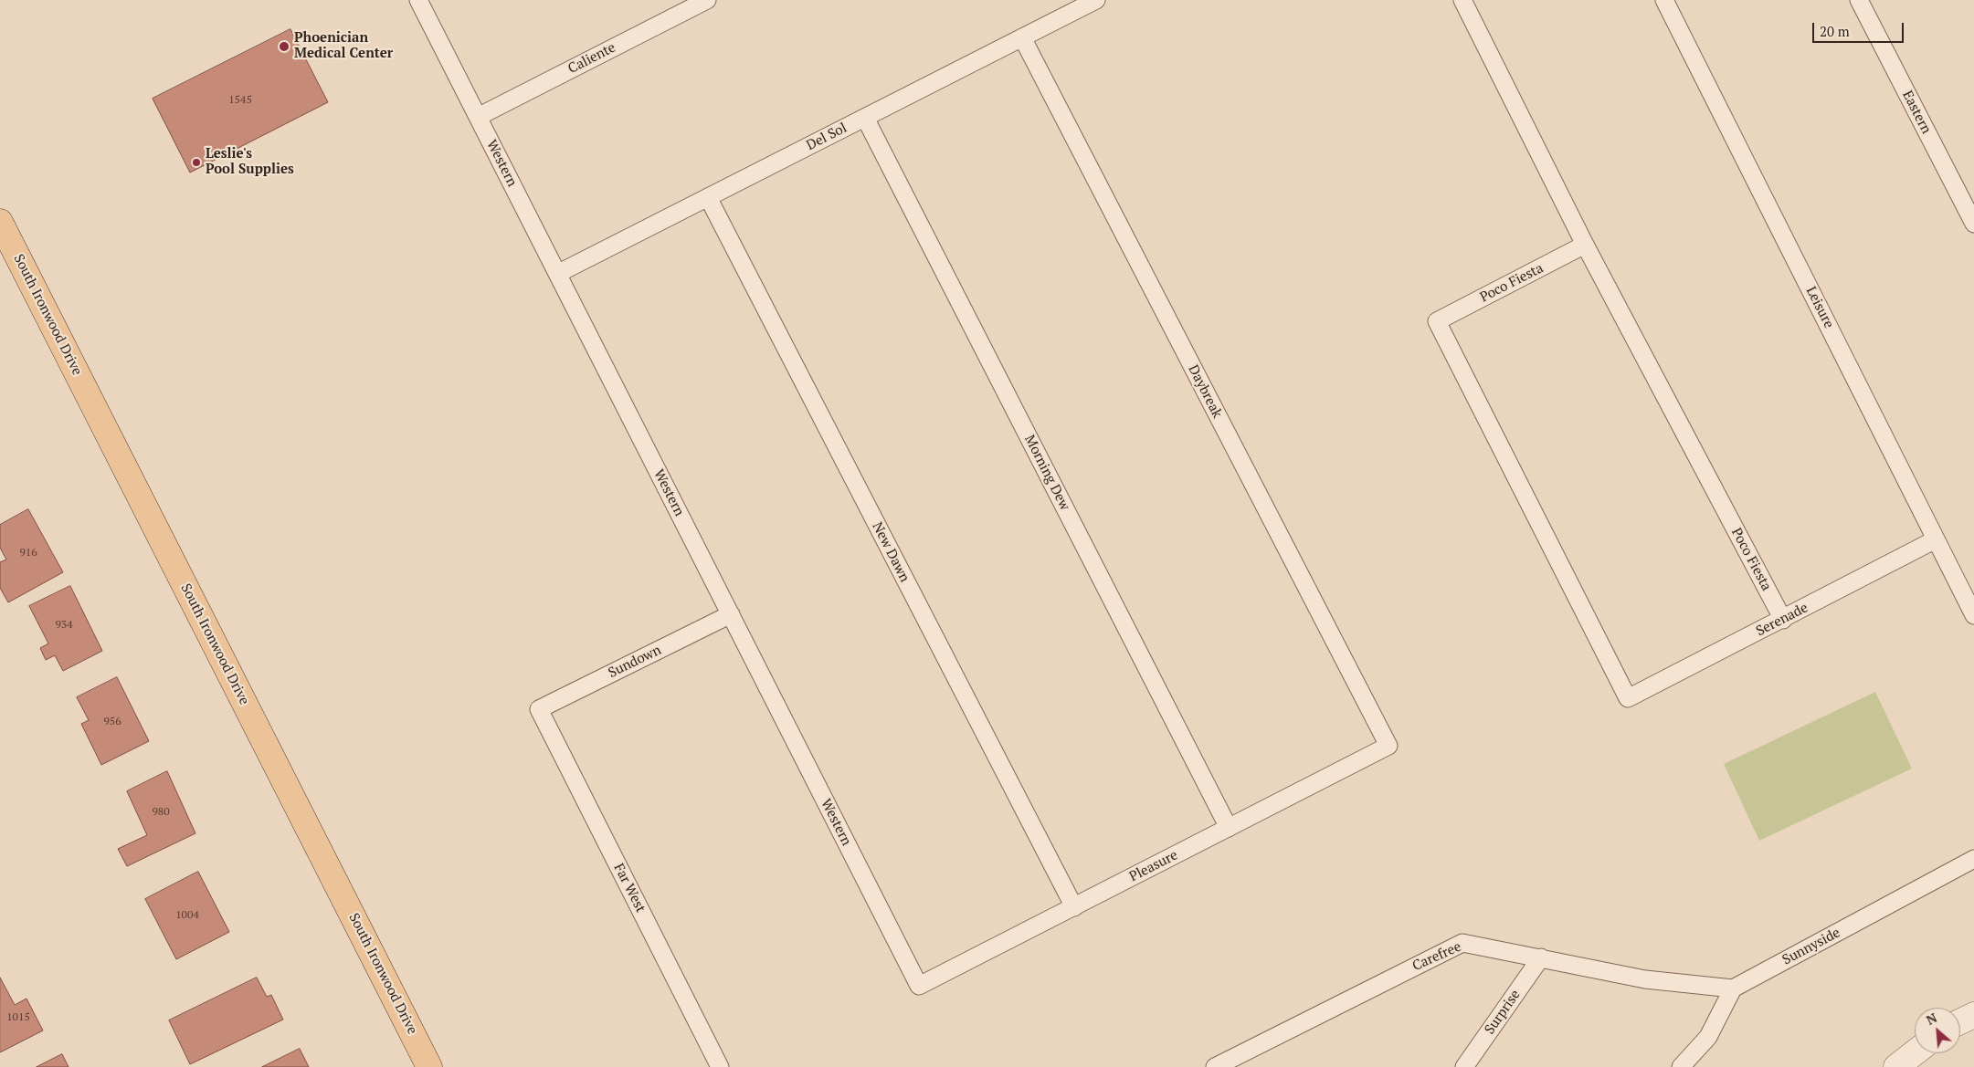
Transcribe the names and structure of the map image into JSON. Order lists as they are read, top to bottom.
{
  "streets": {
    "main road": ["South Ironwood Drive"],
    "lane": [
      "Caliente",
      "Eastern",
      "Del Sol",
      "Western",
      "Poco Fiesta",
      "Leisure",
      "Daybreak",
      "Morning Dew",
      "New Dawn",
      "Serenade",
      "Sundown",
      "Pleasure",
      "Far West",
      "Sunnyside",
      "Carefree",
      "Surprise"
    ]
  },
  "crossings": [
    ["Caliente", "Western"],
    ["Del Sol", "Western"],
    ["Del Sol", "Daybreak"],
    ["Del Sol", "Morning Dew"],
    ["Del Sol", "New Dawn"],
    ["Western", "Sundown"],
    ["Western", "Pleasure"],
    ["Poco Fiesta", "Serenade"],
    ["Leisure", "Serenade"],
    ["Daybreak", "Pleasure"],
    ["Morning Dew", "Pleasure"],
    ["New Dawn", "Pleasure"],
    ["Sundown", "Far West"],
    ["Sunnyside", "Carefree"],
    ["Carefree", "Surprise"]
  ],
  "places": ["Phoenician Medical Center", "Leslie's Pool Supplies"],
  "house_numbers": [
    "1545",
    "916",
    "934",
    "956",
    "980",
    "1004",
    "1015"
  ],
  "scale_bar": "20 m",
  "north": "top left"
}
